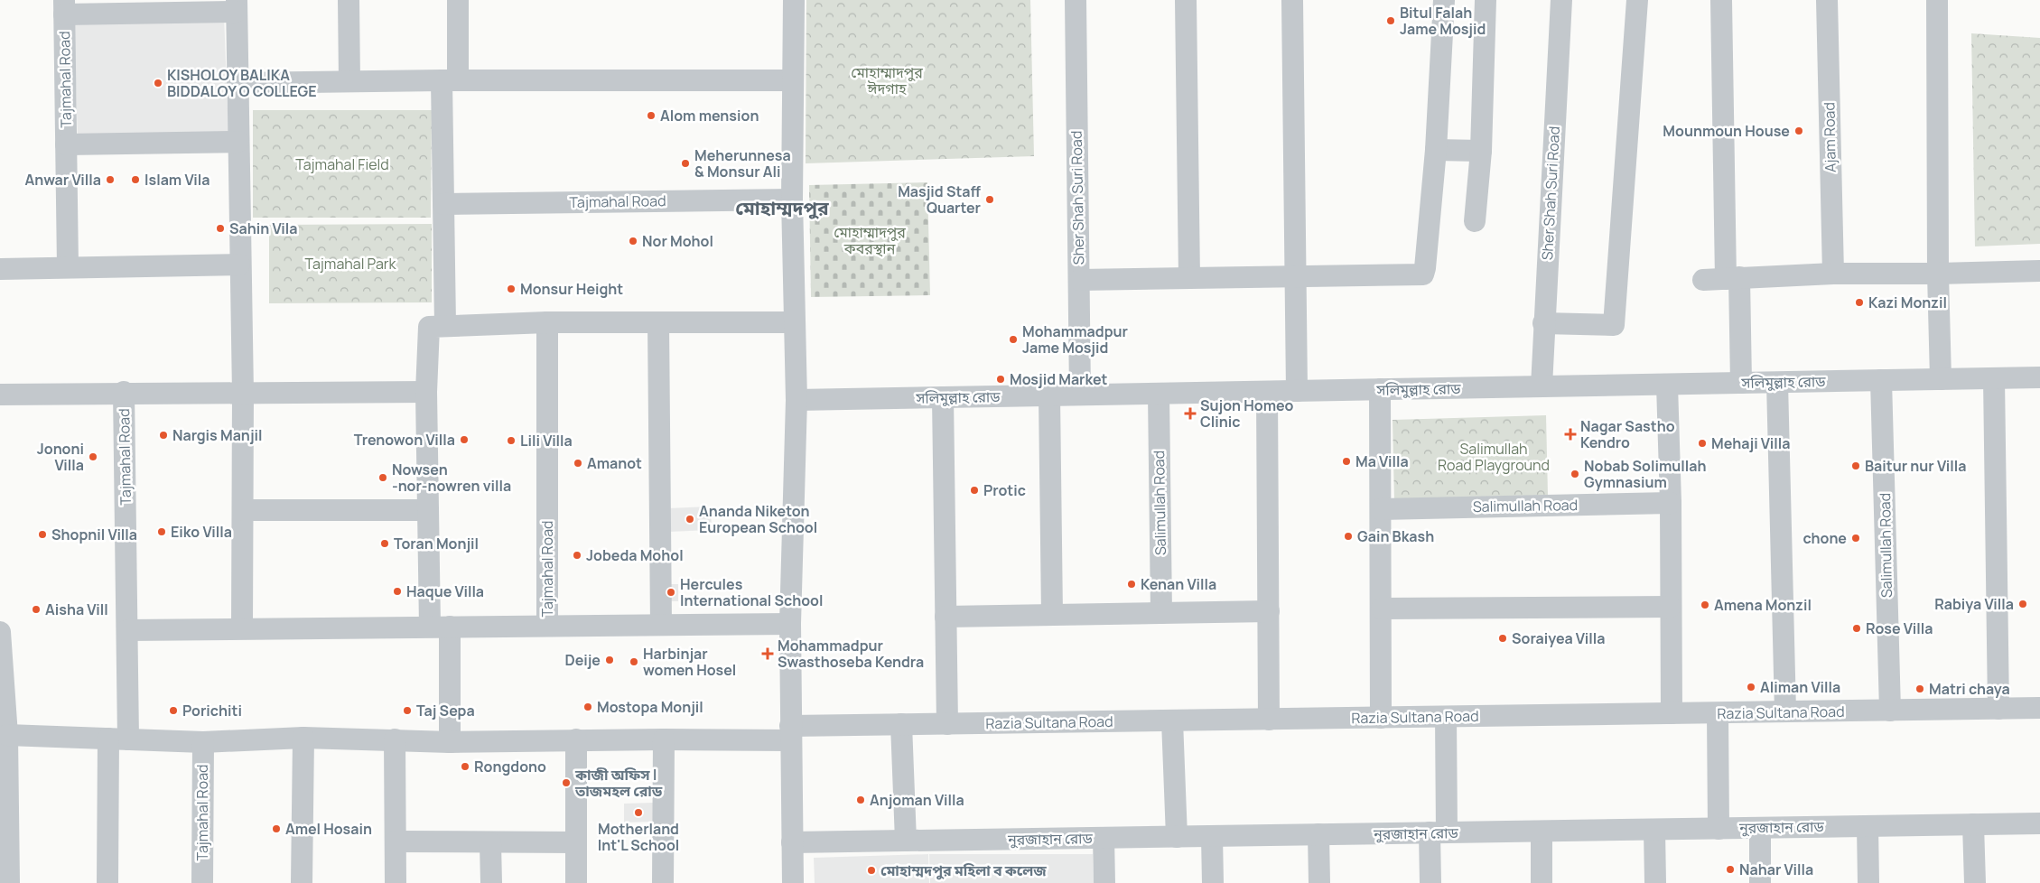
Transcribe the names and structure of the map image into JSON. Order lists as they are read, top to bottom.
{
  "streets": {
    "street": [
      "Tajmahal Road",
      "Ajam Road",
      "Sher Shah Suri Road",
      "সলিমুল্লাহ রোড",
      "Salimullah Road",
      "Razia Sultana Road",
      "নুরজাহান রোড"
    ]
  },
  "crossings": [
    ["Sher Shah Suri Road", "সলিমুল্লাহ রোড"],
    ["সলিমুল্লাহ রোড", "Salimullah Road"],
    ["Salimullah Road", "Razia Sultana Road"]
  ],
  "districts": ["মোহাম্মদপুর"],
  "parks": [
    "মোহাম্মাদপুর ঈদগাহ",
    "Tajmahal Field",
    "মোহাম্মাদপুর কবরস্থান",
    "Tajmahal Park",
    "Salimullah Road Playground"
  ],
  "places": {
    "other": [
      "Bitul Falah Jame Mosjid",
      "KISHOLOY BALIKA BIDDALOY O COLLEGE",
      "Alom mension",
      "Mounmoun House",
      "Meherunnesa & Monsur Ali",
      "Anwar Villa",
      "Islam Vila",
      "Masjid Staff Quarter",
      "Sahin Vila",
      "Nor Mohol",
      "Monsur Height",
      "Kazi Monzil",
      "Mohammadpur Jame Mosjid",
      "Mosjid Market",
      "Nargis Manjil",
      "Trenowon Villa",
      "Lili Villa",
      "Mehaji Villa",
      "Jononi Villa",
      "Ma Villa",
      "Amanot",
      "Baitur nur Villa",
      "Nobab Solimullah Gymnasium",
      "Nowsen -nor-nowren villa",
      "Protic",
      "Ananda Niketon European School",
      "Eiko Villa",
      "Shopnil Villa",
      "Gain Bkash",
      "chone",
      "Toran Monjil",
      "Jobeda Mohol",
      "Kenan Villa",
      "Haque Villa",
      "Hercules International School",
      "Rabiya Villa",
      "Amena Monzil",
      "Aisha Vill",
      "Rose Villa",
      "Soraiyea Villa",
      "Deije",
      "Harbinjar women Hosel",
      "Aliman Villa",
      "Matri chaya",
      "Mostopa Monjil",
      "Porichiti",
      "Taj Sepa",
      "Rongdono",
      "কাজী অফিস | তাজমহল রোড",
      "Anjoman Villa",
      "Motherland Int'L School",
      "Amel Hosain",
      "Nahar Villa",
      "মোহাম্মদপুর মহিলা ব কলেজ"
    ],
    "health": ["Sujon Homeo Clinic", "Nagar Sastho Kendro", "Mohammadpur Swasthoseba Kendra"]
  }
}
